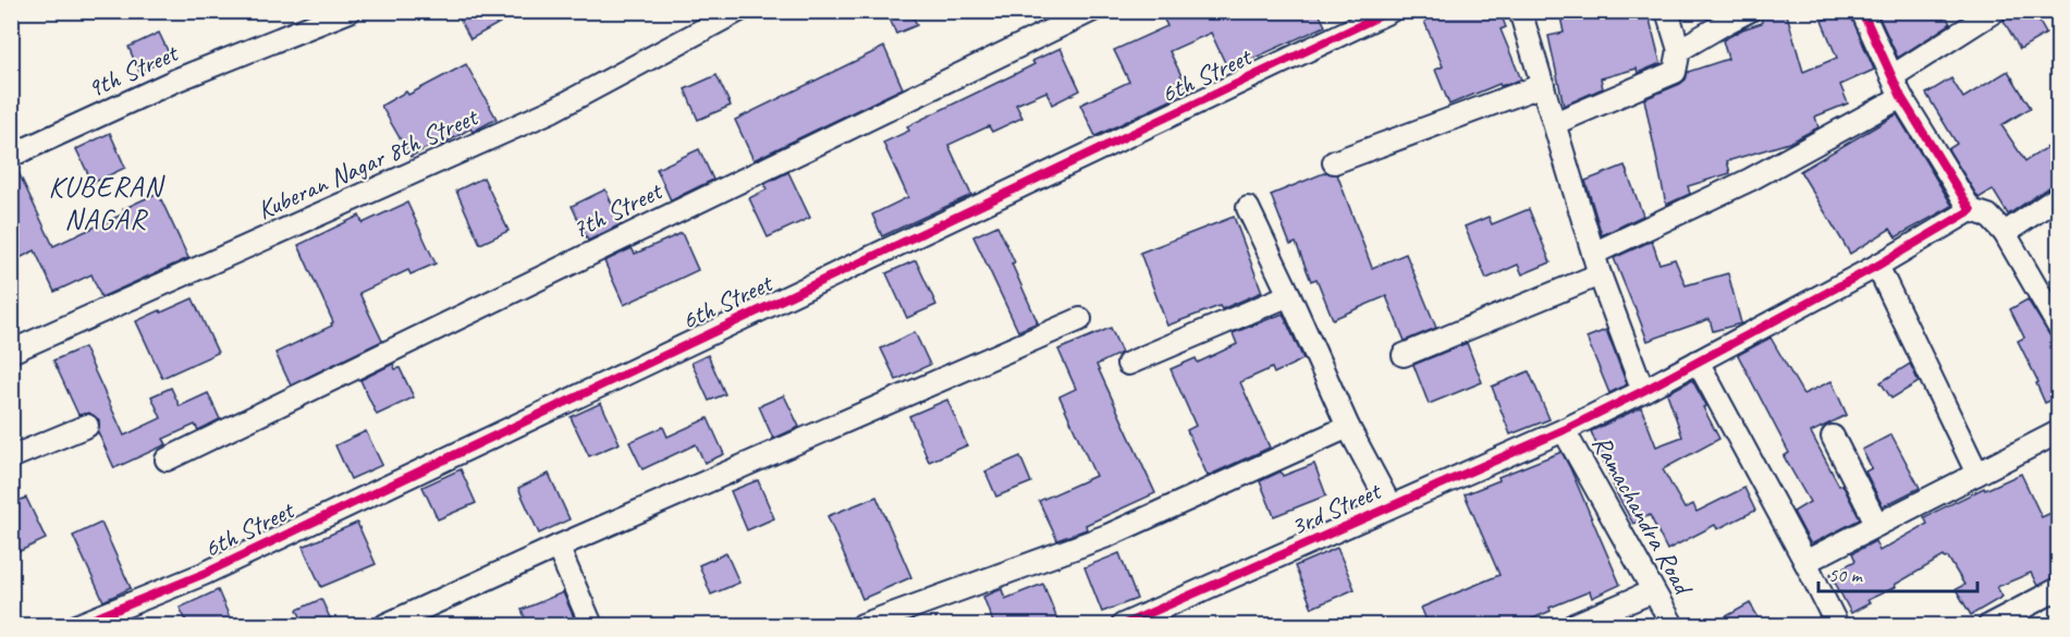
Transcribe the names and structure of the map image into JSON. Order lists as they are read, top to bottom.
{
  "streets": {
    "street": [
      "9th Street",
      "6th Street",
      "Kuberan Nagar 8th Street",
      "7th Street",
      "3rd Street",
      "Ramachandra Road"
    ]
  },
  "crossings": [
    ["3rd Street", "Ramachandra Road"]
  ],
  "districts": ["KUBERAN NAGAR"],
  "scale_bar": "50 m"
}
